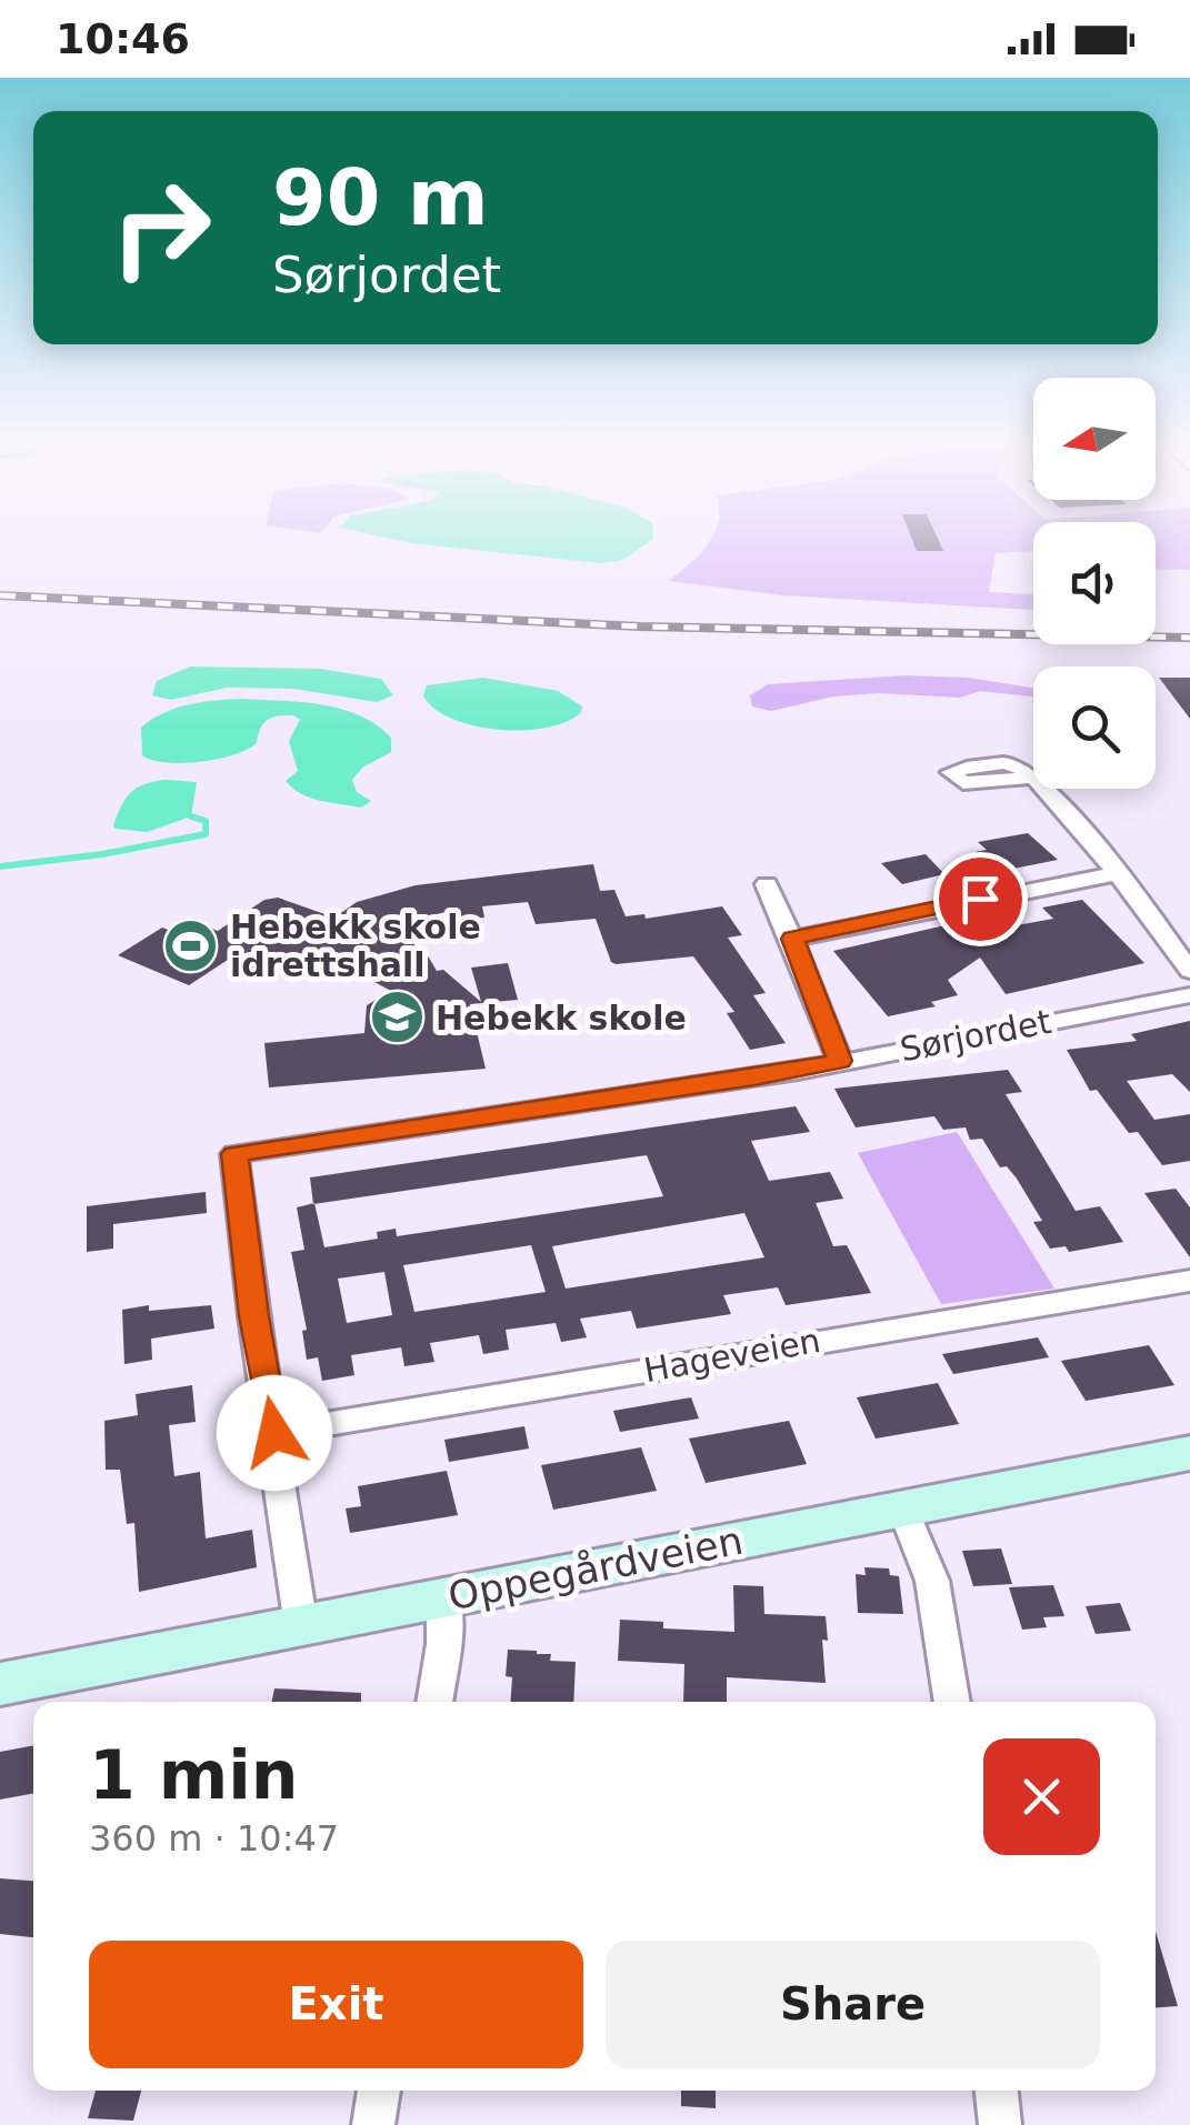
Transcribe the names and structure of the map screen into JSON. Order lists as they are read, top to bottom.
{
  "streets": {
    "main road": ["Oppegårdveien"],
    "street": ["Sørjordet", "Hageveien"]
  },
  "crossings": [
    ["Sørjordet", "Hageveien"]
  ],
  "places": {
    "sports": ["Hebekk skole idrettshall"],
    "school or university": ["Hebekk skole"]
  },
  "north": "left",
  "page": {
    "status": "10:46",
    "turn": ["90 m", "Sørjordet"],
    "heading": ["1 min", "360 m · 10:47"],
    "buttons": ["Exit", "Share"]
  }
}
